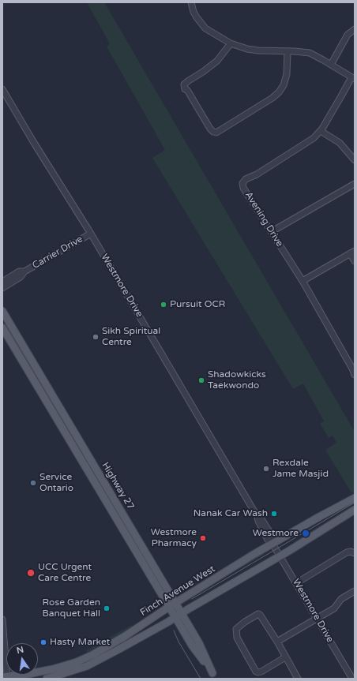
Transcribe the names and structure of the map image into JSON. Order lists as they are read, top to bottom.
{
  "streets": {
    "main road": ["Highway 27", "Finch Avenue West"],
    "street": ["Avening Drive", "Carrier Drive", "Westmore Drive"]
  },
  "crossings": [
    ["Carrier Drive", "Westmore Drive"],
    ["Westmore Drive", "Finch Avenue West"],
    ["Highway 27", "Finch Avenue West"]
  ],
  "places": [
    "Pursuit OCR",
    "Sikh Spiritual Centre",
    "Shadowkicks Taekwondo",
    "Rexdale Jame Masjid",
    "Service Ontario",
    "Nanak Car Wash",
    "Westmore",
    "Westmore Pharmacy",
    "UCC Urgent Care Centre",
    "Rose Garden Banquet Hall",
    "Hasty Market"
  ],
  "north": "top"
}
